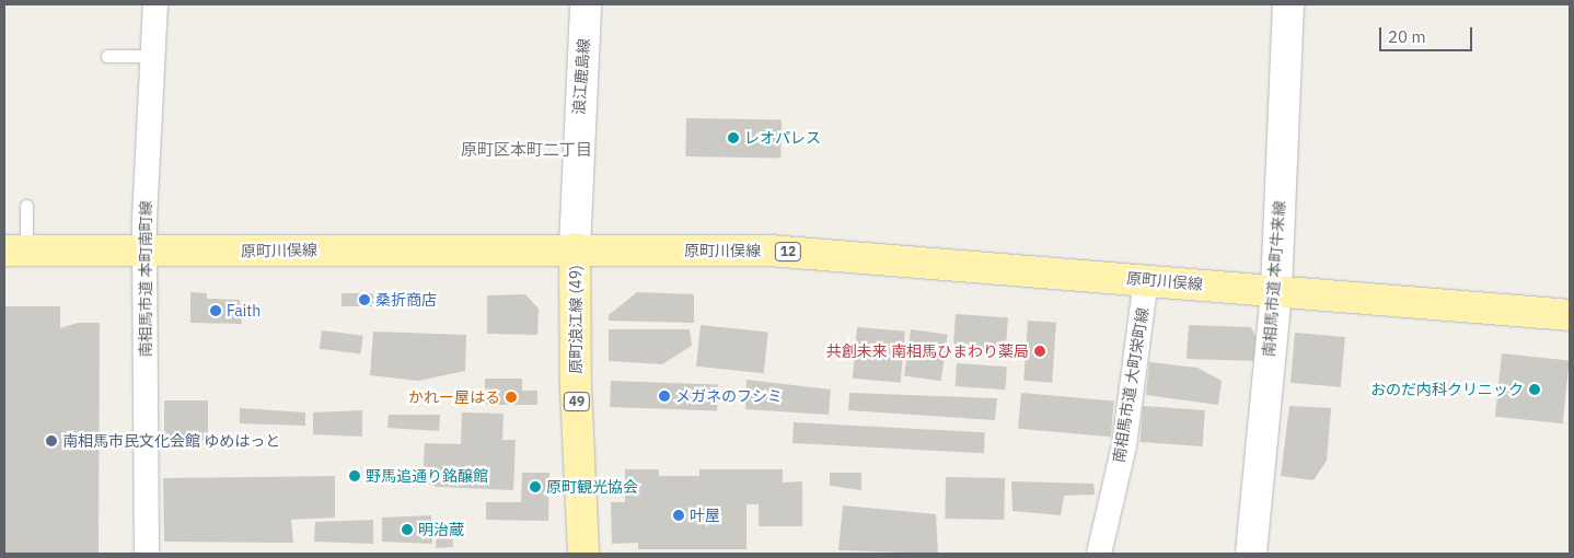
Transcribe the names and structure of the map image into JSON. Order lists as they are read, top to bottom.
{
  "streets": {
    "main road": [
      "原町川俣線",
      "12",
      "原町浪江線 (49)",
      "49"
    ],
    "street": [
      "浪江鹿島線",
      "南相馬市道 本町南町線",
      "南相馬市道 本町牛来線",
      "南相馬市道 大町栄町線"
    ]
  },
  "crossings": [
    ["浪江鹿島線", "原町川俣線"],
    ["浪江鹿島線", "原町浪江線 (49)"],
    ["原町川俣線", "南相馬市道 本町南町線"],
    ["原町川俣線", "南相馬市道 本町牛来線"],
    ["原町川俣線", "原町浪江線 (49)"],
    ["原町川俣線", "南相馬市道 大町栄町線"]
  ],
  "districts": ["原町区本町二丁目"],
  "places": [
    "レオパレス",
    "桑折商店",
    "Faith",
    "共創未来 南相馬ひまわり薬局",
    "おのだ内科クリニック",
    "メガネのフシミ",
    "かれー屋はる",
    "南相馬市民文化会館 ゆめはっと",
    "野馬追通り銘醸館",
    "原町観光協会",
    "叶屋",
    "明治蔵"
  ],
  "scale_bar": "20 m"
}
